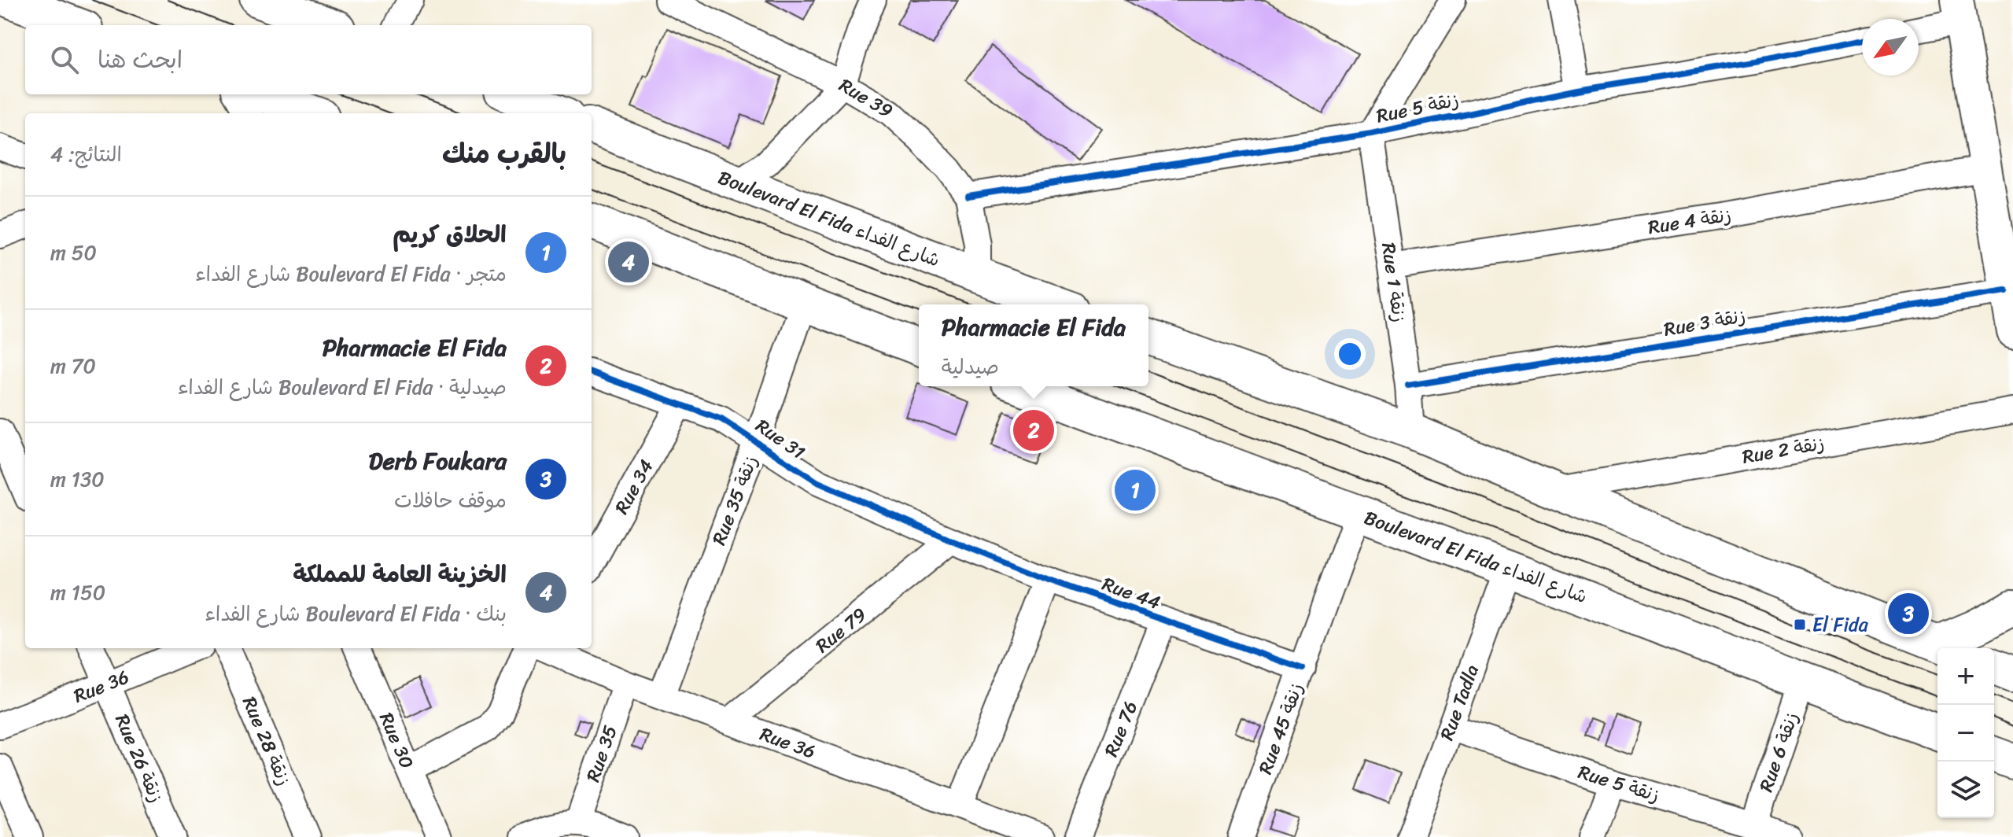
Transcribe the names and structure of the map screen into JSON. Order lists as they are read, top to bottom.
{
  "streets": {
    "main road": ["Boulevard El Fida شارع الفداء"],
    "street": [
      "Rue 39",
      "Rue 5 زنقة",
      "Rue 4 زنقة",
      "Rue 1 زنقة",
      "Rue 3 زنقة",
      "Rue 31",
      "Rue 2 زنقة",
      "Rue 34",
      "Rue 35 زنقة",
      "Rue 44",
      "Rue 79",
      "Rue 36",
      "Rue Tadla",
      "Rue 45 زنقة",
      "Rue 76",
      "Rue 30",
      "Rue 28 زنقة",
      "Rue 6 زنقة",
      "Rue 35",
      "Rue 26 زنقة"
    ]
  },
  "crossings": [
    ["Rue 39", "Rue 5 زنقة"],
    ["Rue 39", "Boulevard El Fida شارع الفداء"],
    ["Rue 5 زنقة", "Rue 1 زنقة"],
    ["Rue 5 زنقة", "Rue Tadla"],
    ["Rue 5 زنقة", "Rue 6 زنقة"],
    ["Boulevard El Fida شارع الفداء", "Rue Tadla"],
    ["Boulevard El Fida شارع الفداء", "Rue 45 زنقة"],
    ["Boulevard El Fida شارع الفداء", "Rue 6 زنقة"],
    ["Rue 4 زنقة", "Rue 1 زنقة"],
    ["Rue 1 زنقة", "Rue 3 زنقة"],
    ["Rue 31", "Rue 34"],
    ["Rue 31", "Rue 35 زنقة"],
    ["Rue 31", "Rue 44"],
    ["Rue 31", "Rue 79"],
    ["Rue 35 زنقة", "Rue 36"],
    ["Rue 44", "Rue 79"],
    ["Rue 44", "Rue 45 زنقة"],
    ["Rue 44", "Rue 76"],
    ["Rue 79", "Rue 36"],
    ["Rue 36", "Rue 35"],
    ["Rue 36", "Rue 26 زنقة"]
  ],
  "places": {
    "transit": ["El Fida"]
  },
  "north": "bottom left",
  "page": {
    "search": "ابحث هنا",
    "heading": ["بالقرب منك", "النتائج: 4"],
    "list": [
      {
        "mark": "1",
        "name": "الحلاق كريم",
        "note": "متجر · Boulevard El Fida شارع الفداء",
        "value": "50 m"
      },
      {
        "mark": "2",
        "name": "Pharmacie El Fida",
        "note": "صيدلية · Boulevard El Fida شارع الفداء",
        "value": "70 m"
      },
      {
        "mark": "3",
        "name": "Derb Foukara",
        "note": "موقف حافلات",
        "value": "130 m"
      },
      {
        "mark": "4",
        "name": "الخزينة العامة للمملكة",
        "note": "بنك · Boulevard El Fida شارع الفداء",
        "value": "150 m"
      }
    ],
    "pins": [
      "4",
      "2",
      "1",
      "3"
    ],
    "popup": ["Pharmacie El Fida", "صيدلية"],
    "map_buttons": ["+", "−"]
  }
}
